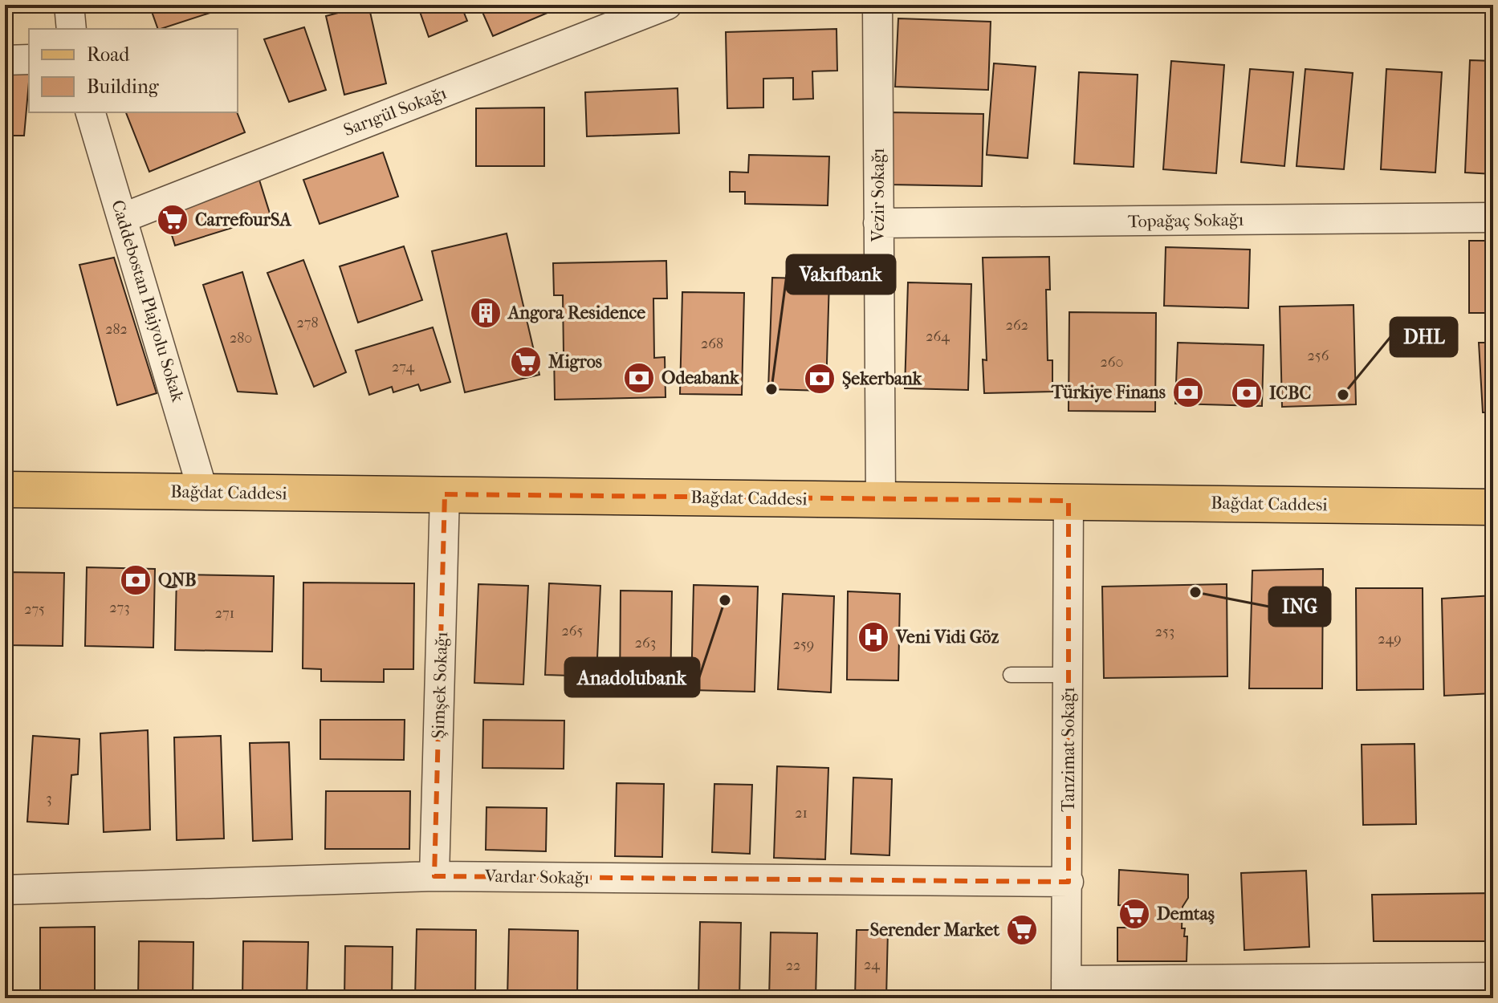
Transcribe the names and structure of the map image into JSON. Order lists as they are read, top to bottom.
{
  "streets": {
    "main road": ["Bağdat Caddesi"],
    "street": [
      "Sarıgül Sokağı",
      "Vezir Sokağı",
      "Topağaç Sokağı",
      "Caddebostan Plajyolu Sokak",
      "Şimşek Sokağı",
      "Tanzimat Sokağı",
      "Vardar Sokağı"
    ]
  },
  "crossings": [
    ["Sarıgül Sokağı", "Caddebostan Plajyolu Sokak"],
    ["Vezir Sokağı", "Topağaç Sokağı"],
    ["Vezir Sokağı", "Bağdat Caddesi"],
    ["Caddebostan Plajyolu Sokak", "Bağdat Caddesi"],
    ["Bağdat Caddesi", "Şimşek Sokağı"],
    ["Bağdat Caddesi", "Tanzimat Sokağı"],
    ["Şimşek Sokağı", "Vardar Sokağı"],
    ["Tanzimat Sokağı", "Vardar Sokağı"]
  ],
  "places": {
    "supermarket": [
      "CarrefourSA",
      "Migros",
      "Demtaş",
      "Serender Market"
    ],
    "building": ["Angora Residence"],
    "bank": [
      "Odeabank",
      "Şekerbank",
      "Türkiye Finans",
      "ICBC",
      "QNB"
    ],
    "other": [
      "Vakıfbank",
      "DHL",
      "ING",
      "Anadolubank"
    ],
    "hospital": ["Veni Vidi Göz"]
  },
  "house_numbers": [
    "278",
    "262",
    "282",
    "264",
    "280",
    "268",
    "256",
    "260",
    "274",
    "273",
    "275",
    "271",
    "265",
    "253",
    "249",
    "263",
    "259",
    "3",
    "21",
    "24",
    "22"
  ],
  "legend": ["Road", "Building"]
}
